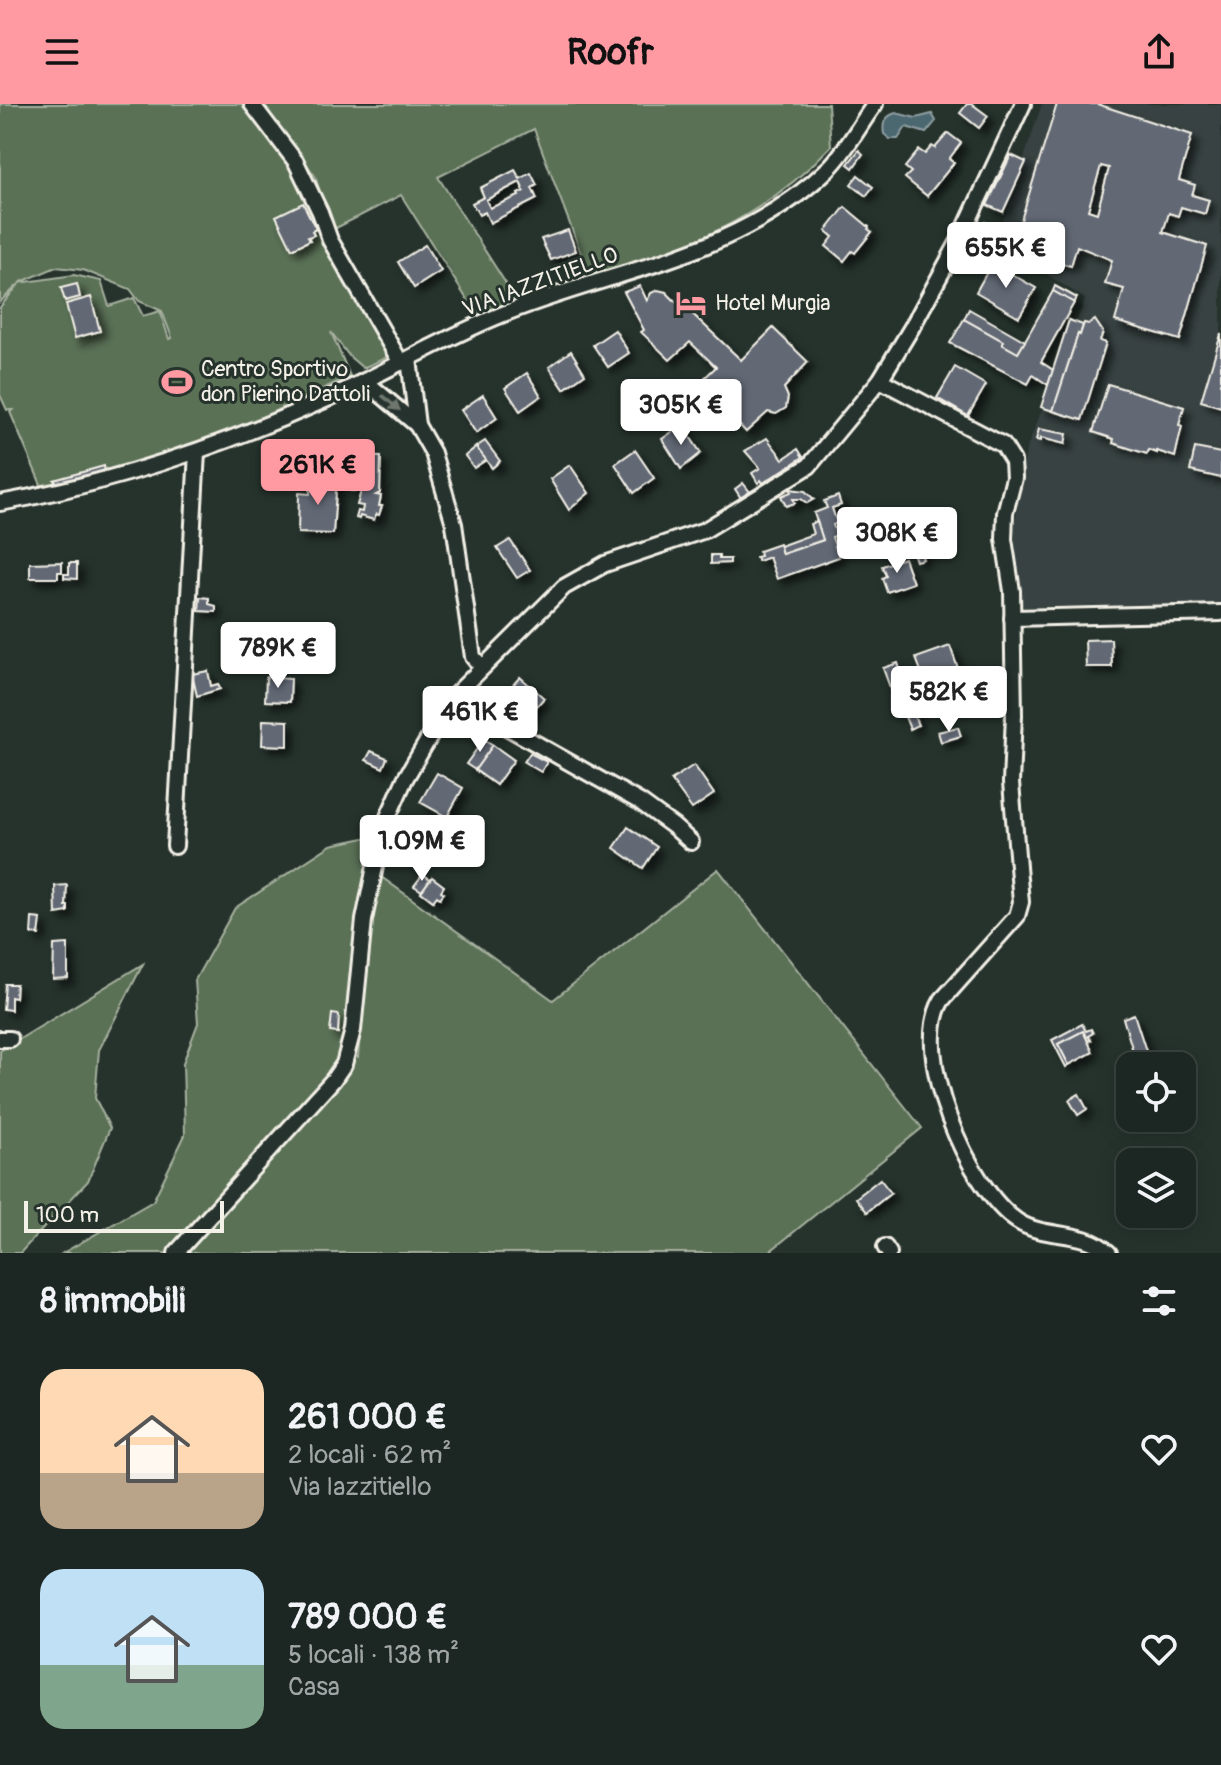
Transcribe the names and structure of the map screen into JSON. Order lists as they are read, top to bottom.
{
  "streets": {
    "street": ["VIA IAZZITIELLO"]
  },
  "places": {
    "hotel": ["Hotel Murgia"],
    "sports": ["Centro Sportivo don Pierino Dattoli"]
  },
  "scale_bar": "100 m",
  "page": {
    "header": "Roofr",
    "price": [
      "655K €",
      "305K €",
      "261K €",
      "308K €",
      "789K €",
      "582K €",
      "461K €",
      "1.09M €"
    ],
    "scale": "100 m",
    "heading": "8 immobili",
    "list": [
      {
        "name": "261 000 €",
        "note": "2 locali · 62 m² · Via Iazzitiello"
      },
      {
        "name": "789 000 €",
        "note": "5 locali · 138 m² · Casa"
      }
    ]
  }
}
